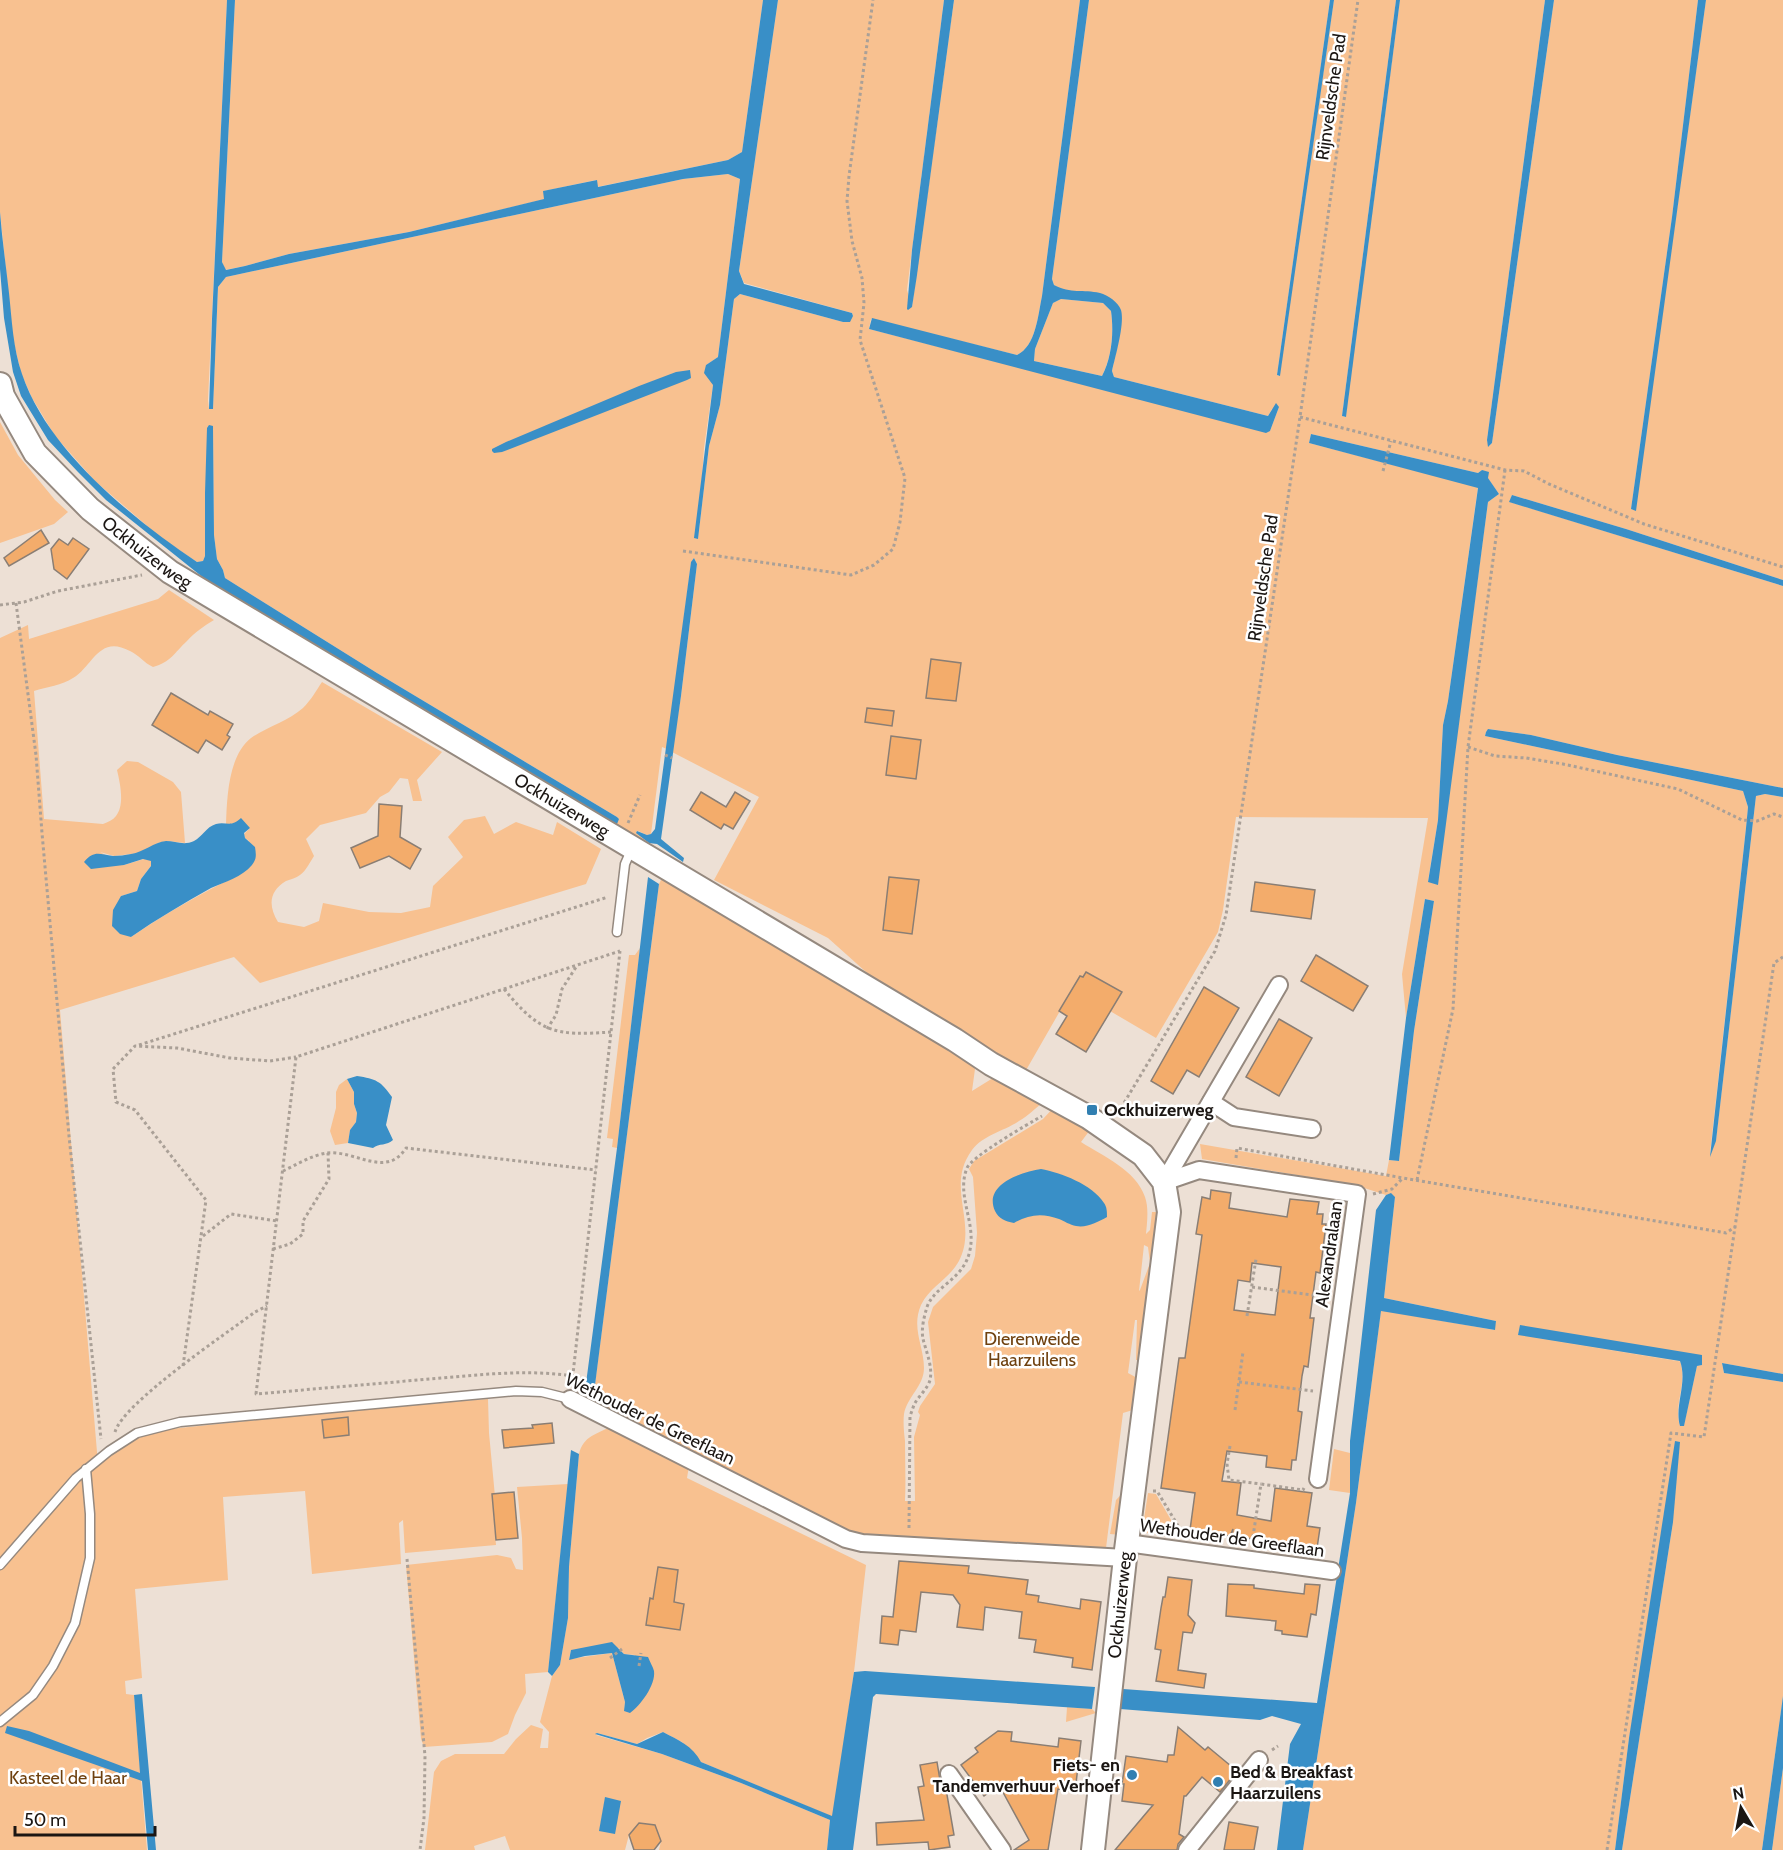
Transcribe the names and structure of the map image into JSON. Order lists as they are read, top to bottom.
{
  "streets": {
    "street": ["Ockhuizerweg", "Alexandralaan", "Wethouder de Greeflaan"],
    "path": ["Rijnveldsche Pad"]
  },
  "crossings": [
    ["Rijnveldsche Pad", "Ockhuizerweg"],
    ["Ockhuizerweg", "Alexandralaan"],
    ["Ockhuizerweg", "Wethouder de Greeflaan"]
  ],
  "parks": ["Dierenweide Haarzuilens", "Kasteel de Haar"],
  "places": {
    "transit": ["Ockhuizerweg"],
    "other": ["Fiets- en Tandemverhuur Verhoef", "Bed & Breakfast Haarzuilens"]
  },
  "scale_bar": "50 m",
  "north": "top"
}
